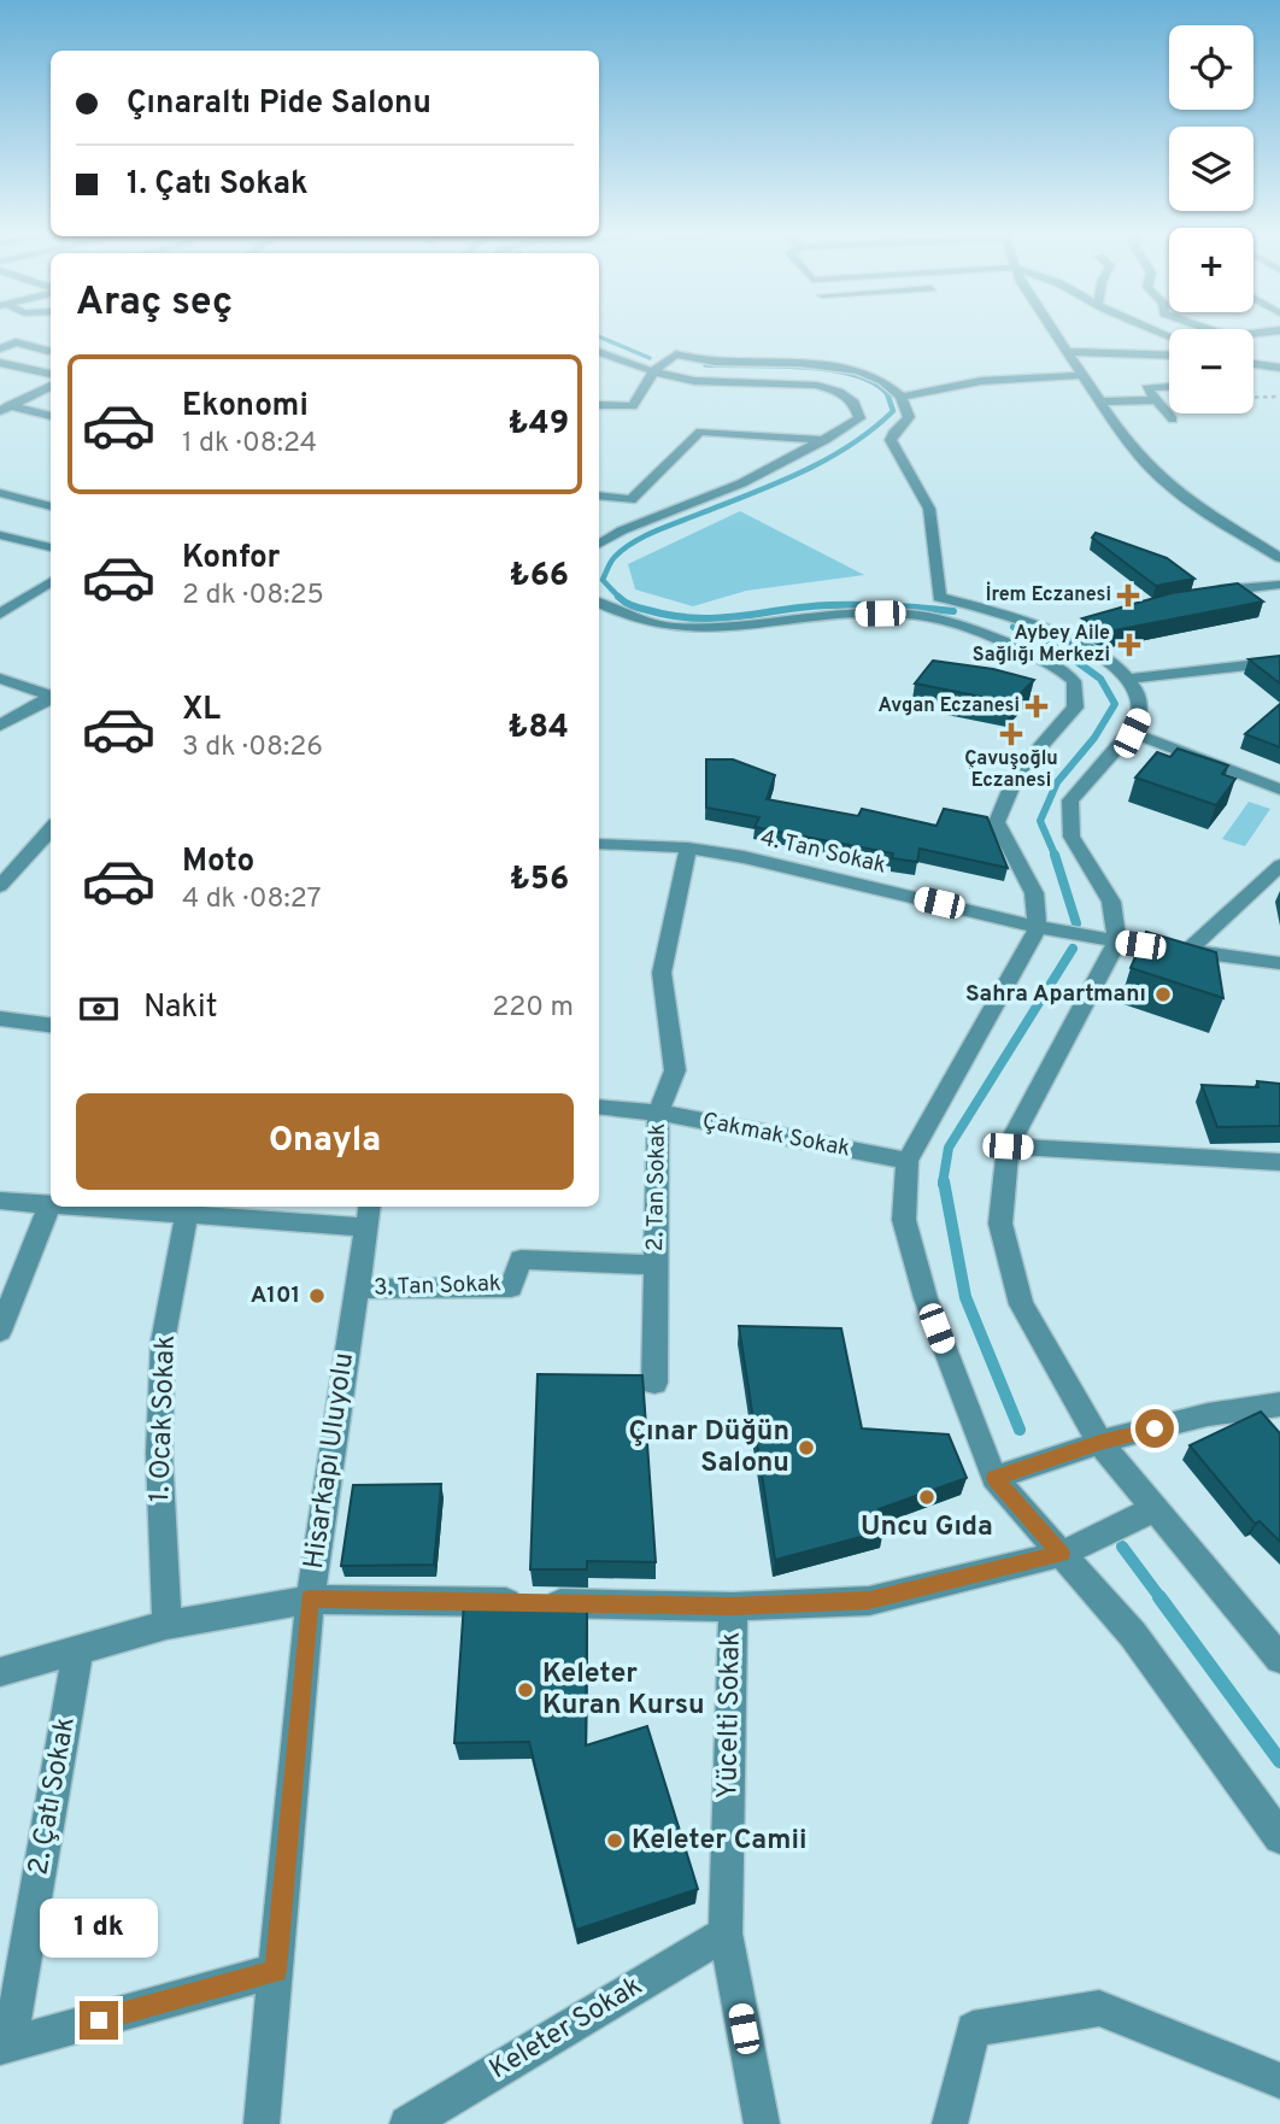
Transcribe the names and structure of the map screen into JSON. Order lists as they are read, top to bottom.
{
  "streets": {
    "street": [
      "4. Tan Sokak",
      "Çakmak Sokak",
      "2. Tan Sokak",
      "3. Tan Sokak",
      "1. Ocak Sokak",
      "Hisarkapı Uluyolu",
      "Yücelti Sokak",
      "2. Çatı Sokak",
      "Keleter Sokak"
    ]
  },
  "crossings": [
    ["4. Tan Sokak", "2. Tan Sokak"],
    ["Çakmak Sokak", "2. Tan Sokak"],
    ["2. Tan Sokak", "3. Tan Sokak"],
    ["3. Tan Sokak", "Hisarkapı Uluyolu"],
    ["Yücelti Sokak", "Keleter Sokak"]
  ],
  "places": {
    "health": [
      "İrem Eczanesi",
      "Aybey Aile Sağlığı Merkezi",
      "Avgan Eczanesi",
      "Çavuşoğlu Eczanesi"
    ],
    "other": [
      "Sahra Apartmanı",
      "A101",
      "Çınar Düğün Salonu",
      "Uncu Gıda",
      "Keleter Kuran Kursu",
      "Keleter Camii"
    ]
  },
  "page": {
    "map_buttons": ["+", "−"],
    "banner": ["Çınaraltı Pide Salonu", "1. Çatı Sokak"],
    "heading": "Araç seç",
    "list": [
      {
        "name": "Ekonomi",
        "note": "1 dk · 08:24",
        "value": "₺49"
      },
      {
        "name": "Konfor",
        "note": "2 dk · 08:25",
        "value": "₺66"
      },
      {
        "name": "XL",
        "note": "3 dk · 08:26",
        "value": "₺84"
      },
      {
        "name": "Moto",
        "note": "4 dk · 08:27",
        "value": "₺56"
      }
    ],
    "pay": ["Nakit", "220 m"],
    "buttons": "Onayla",
    "bubble": "1 dk"
  }
}
